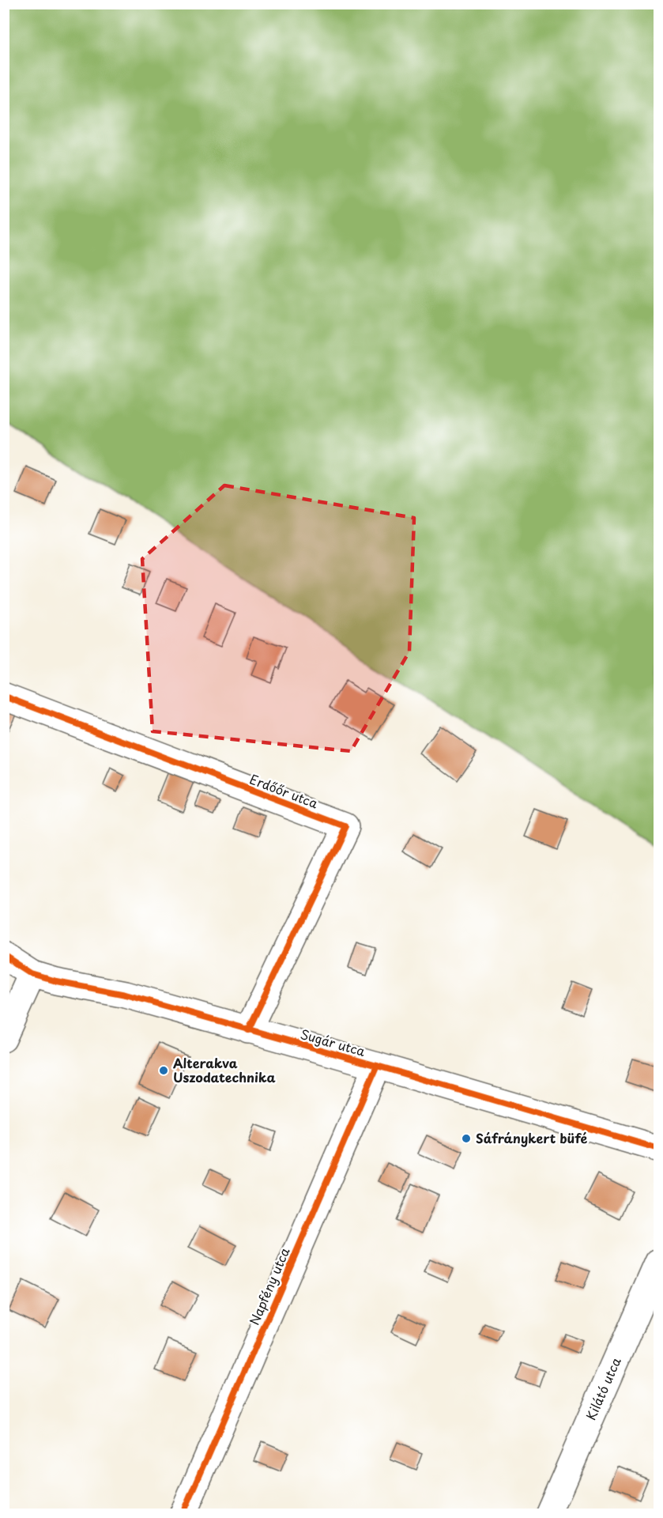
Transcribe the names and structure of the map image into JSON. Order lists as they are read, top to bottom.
{
  "streets": {
    "street": [
      "Erdőőr utca",
      "Sugár utca",
      "Napfény utca",
      "Kilátó utca"
    ]
  },
  "crossings": [
    ["Erdőőr utca", "Sugár utca"],
    ["Sugár utca", "Napfény utca"]
  ],
  "places": ["Alterakva Uszodatechnika", "Sáfránykert büfé"]
}
